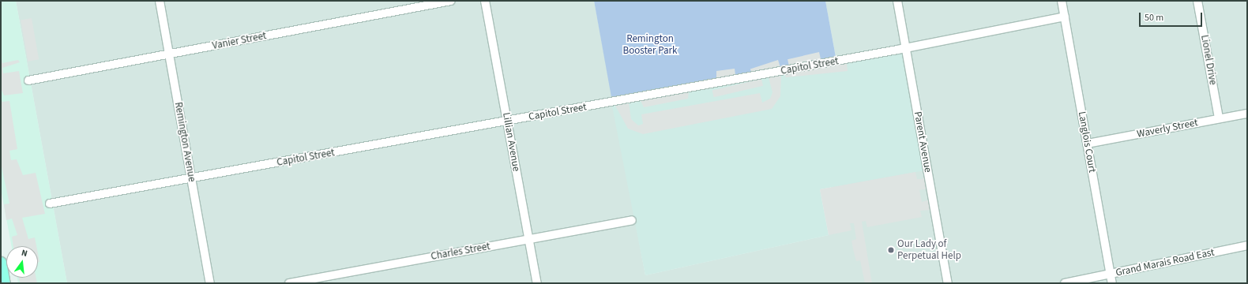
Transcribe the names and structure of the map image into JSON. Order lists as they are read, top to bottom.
{
  "streets": {
    "street": [
      "Vanier Street",
      "Lionel Drive",
      "Capitol Street",
      "Waverly Street",
      "Remington Avenue",
      "Lillian Avenue",
      "Parent Avenue",
      "Langlois Court",
      "Charles Street",
      "Grand Marais Road East"
    ]
  },
  "crossings": [
    ["Vanier Street", "Remington Avenue"],
    ["Lionel Drive", "Waverly Street"],
    ["Capitol Street", "Remington Avenue"],
    ["Capitol Street", "Lillian Avenue"],
    ["Capitol Street", "Parent Avenue"],
    ["Capitol Street", "Langlois Court"],
    ["Waverly Street", "Langlois Court"],
    ["Lillian Avenue", "Charles Street"],
    ["Langlois Court", "Grand Marais Road East"]
  ],
  "parks": ["Remington Booster Park"],
  "places": ["Our Lady of Perpetual Help"],
  "scale_bar": "50 m",
  "north": "top"
}
